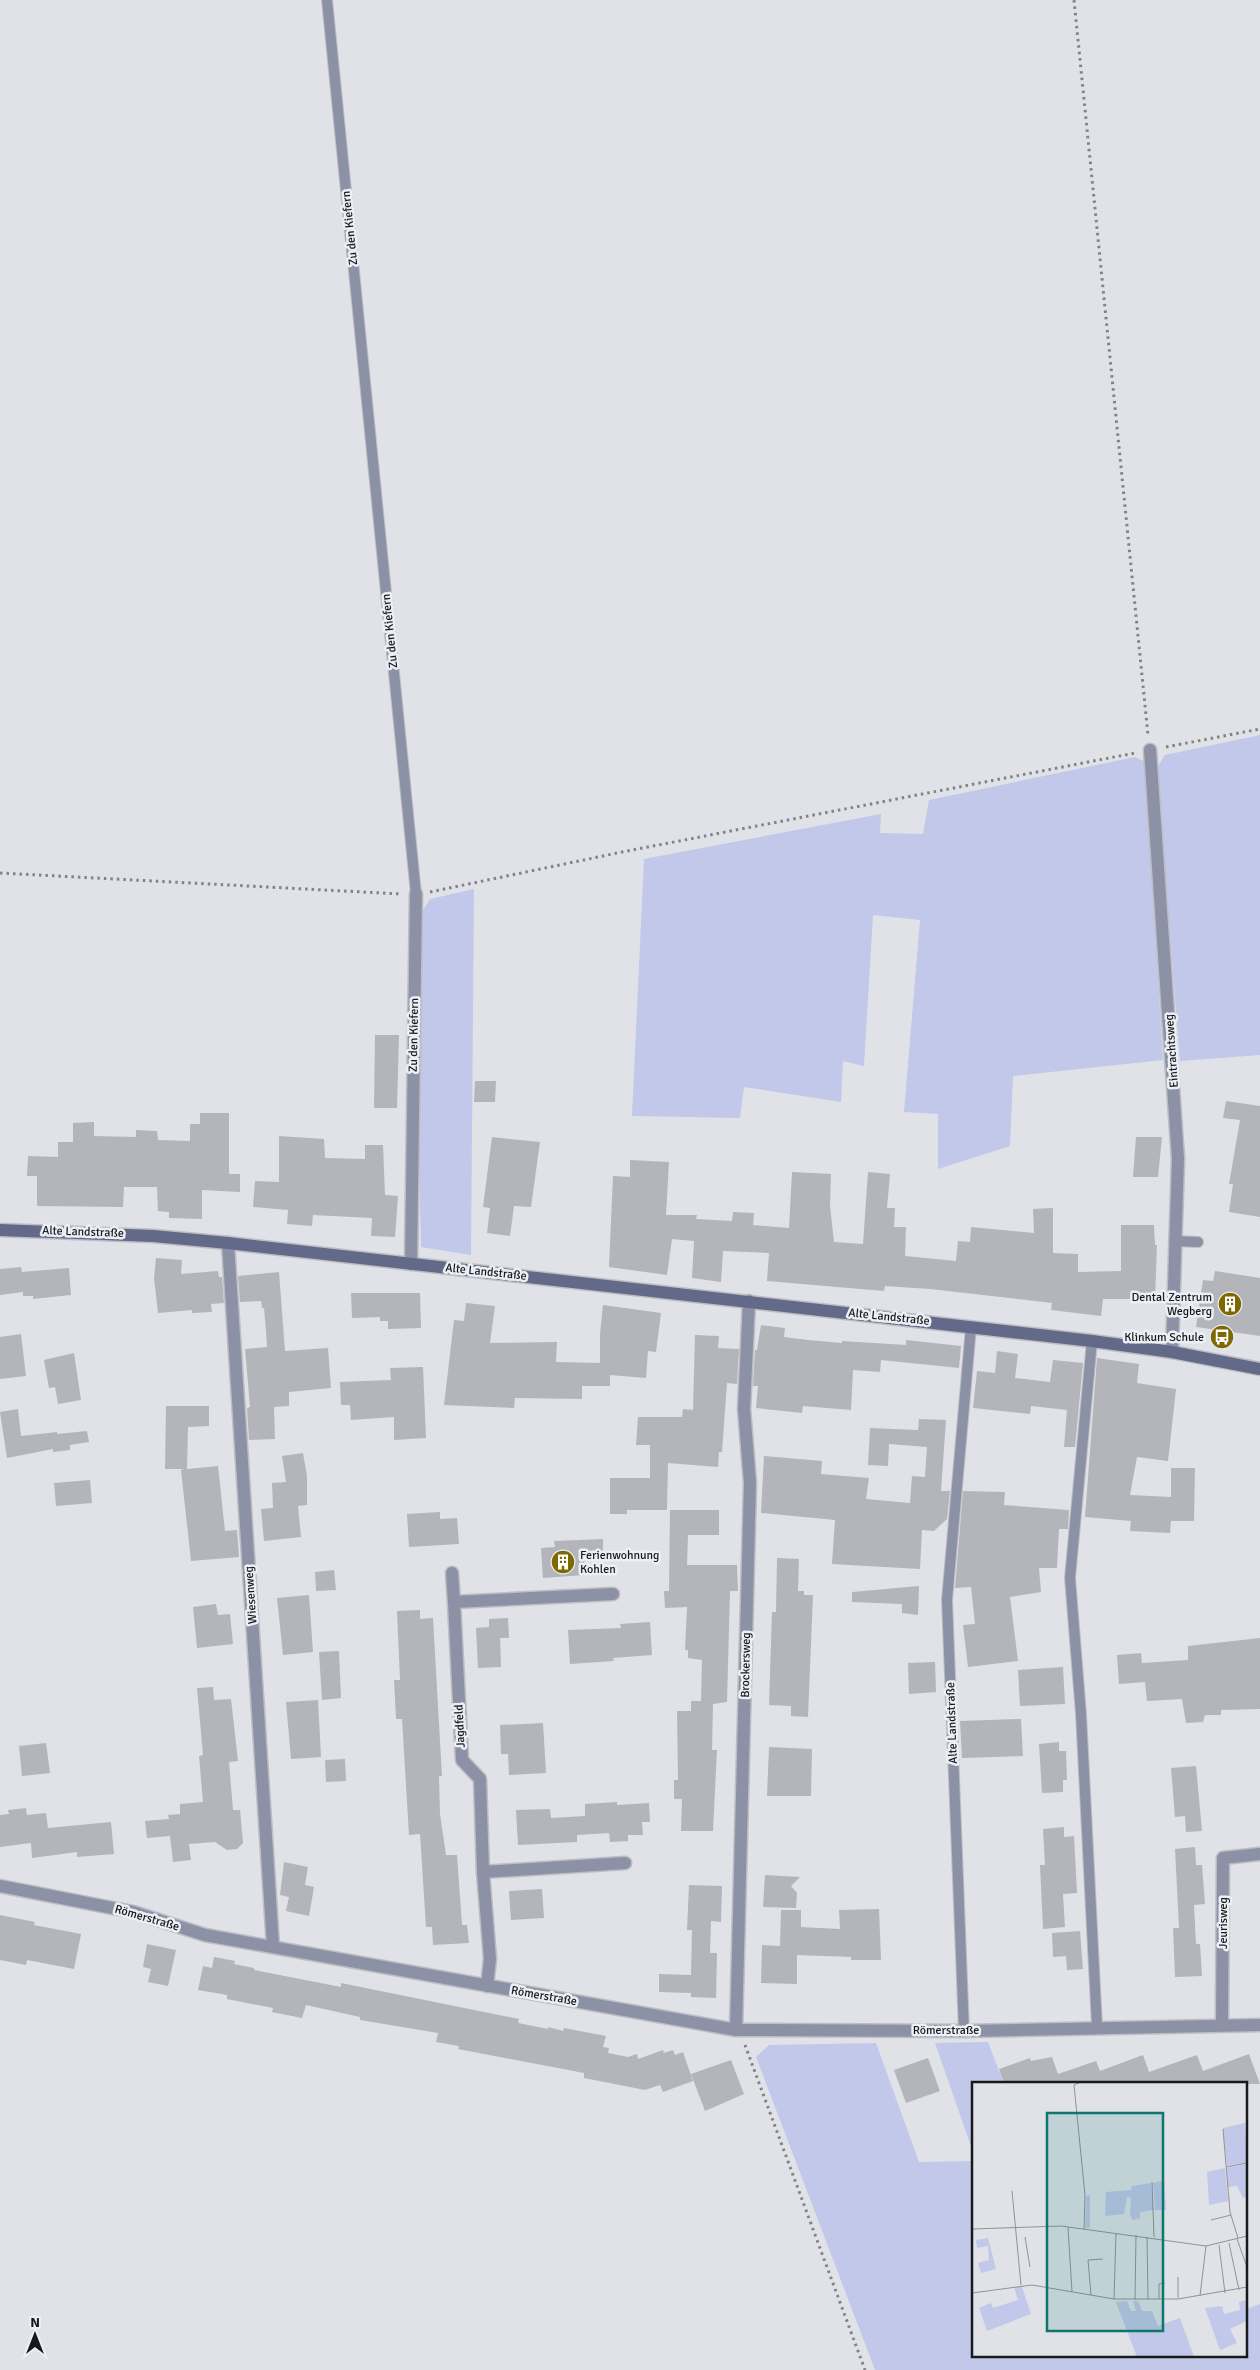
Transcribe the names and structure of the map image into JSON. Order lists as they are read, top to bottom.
{
  "streets": {
    "main road": ["Alte Landstraße"],
    "street": [
      "Zu den Kiefern",
      "Eintrachtsweg",
      "Wiesenweg",
      "Brockersweg",
      "Jagdfeld",
      "Römerstraße",
      "Jeurisweg"
    ]
  },
  "crossings": [
    ["Zu den Kiefern", "Alte Landstraße"],
    ["Eintrachtsweg", "Alte Landstraße"],
    ["Alte Landstraße", "Wiesenweg"],
    ["Alte Landstraße", "Brockersweg"],
    ["Alte Landstraße", "Römerstraße"],
    ["Wiesenweg", "Römerstraße"],
    ["Brockersweg", "Römerstraße"],
    ["Jagdfeld", "Römerstraße"],
    ["Römerstraße", "Jeurisweg"]
  ],
  "places": {
    "building": ["Dental Zentrum Wegberg", "Ferienwohnung Kohlen"],
    "bus stop": ["Klinkum Schule"]
  },
  "north": "top"
}
